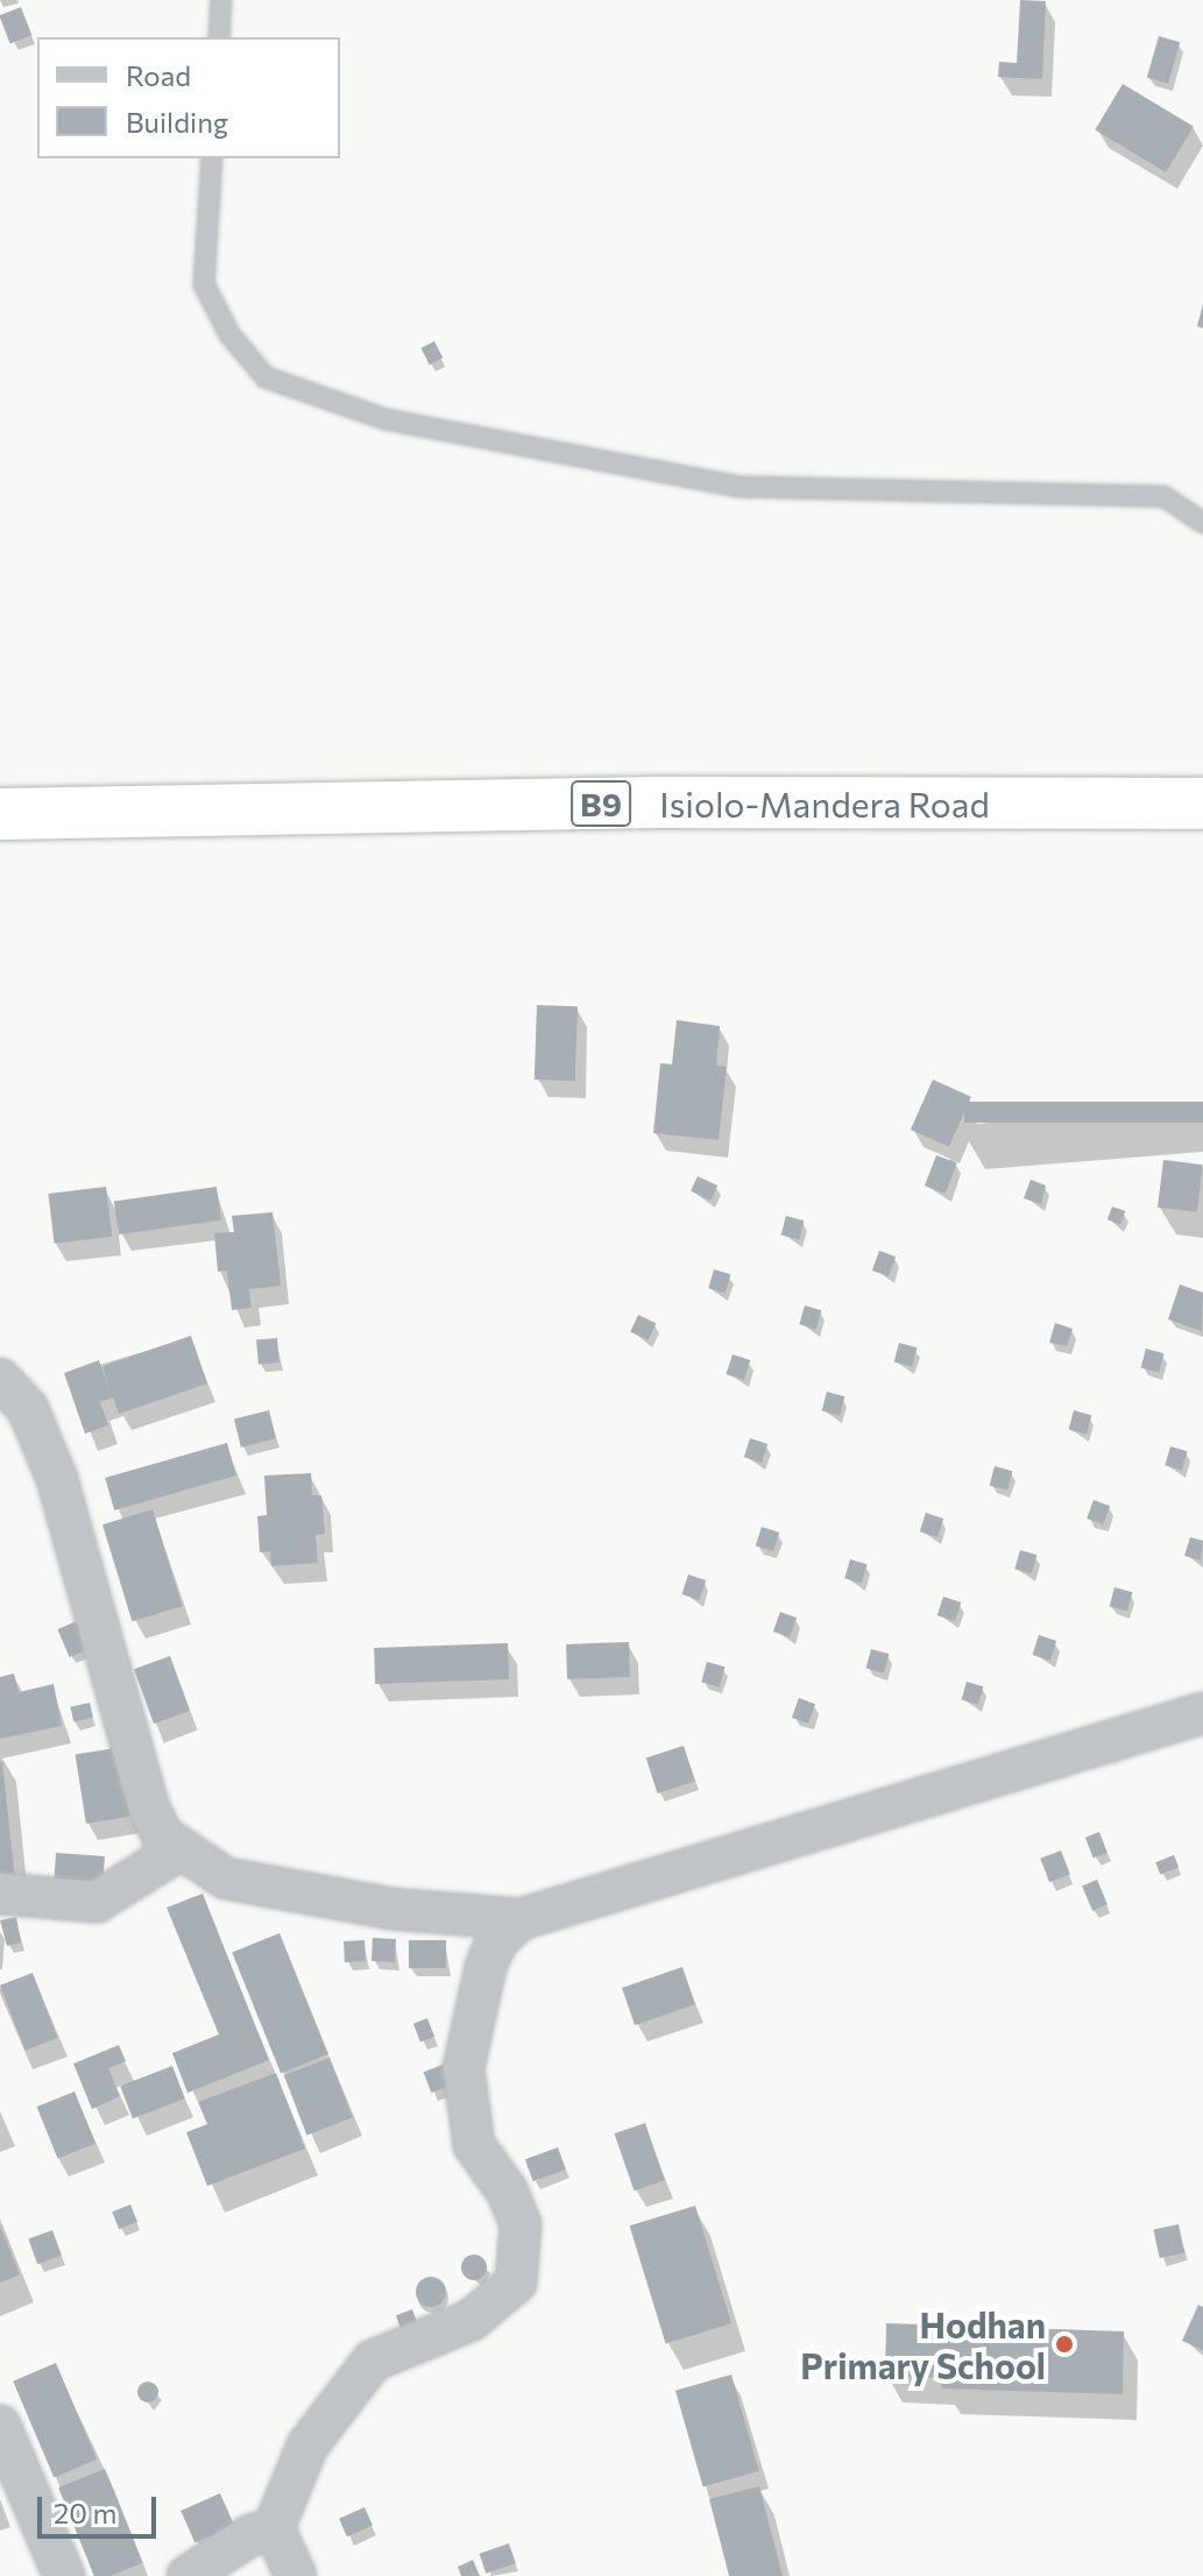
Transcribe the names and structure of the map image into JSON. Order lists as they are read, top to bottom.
{
  "streets": {
    "highway": ["B9", "Isiolo-Mandera Road"]
  },
  "places": ["Hodhan Primary School"],
  "legend": ["Road", "Building"],
  "scale_bar": "20 m"
}
